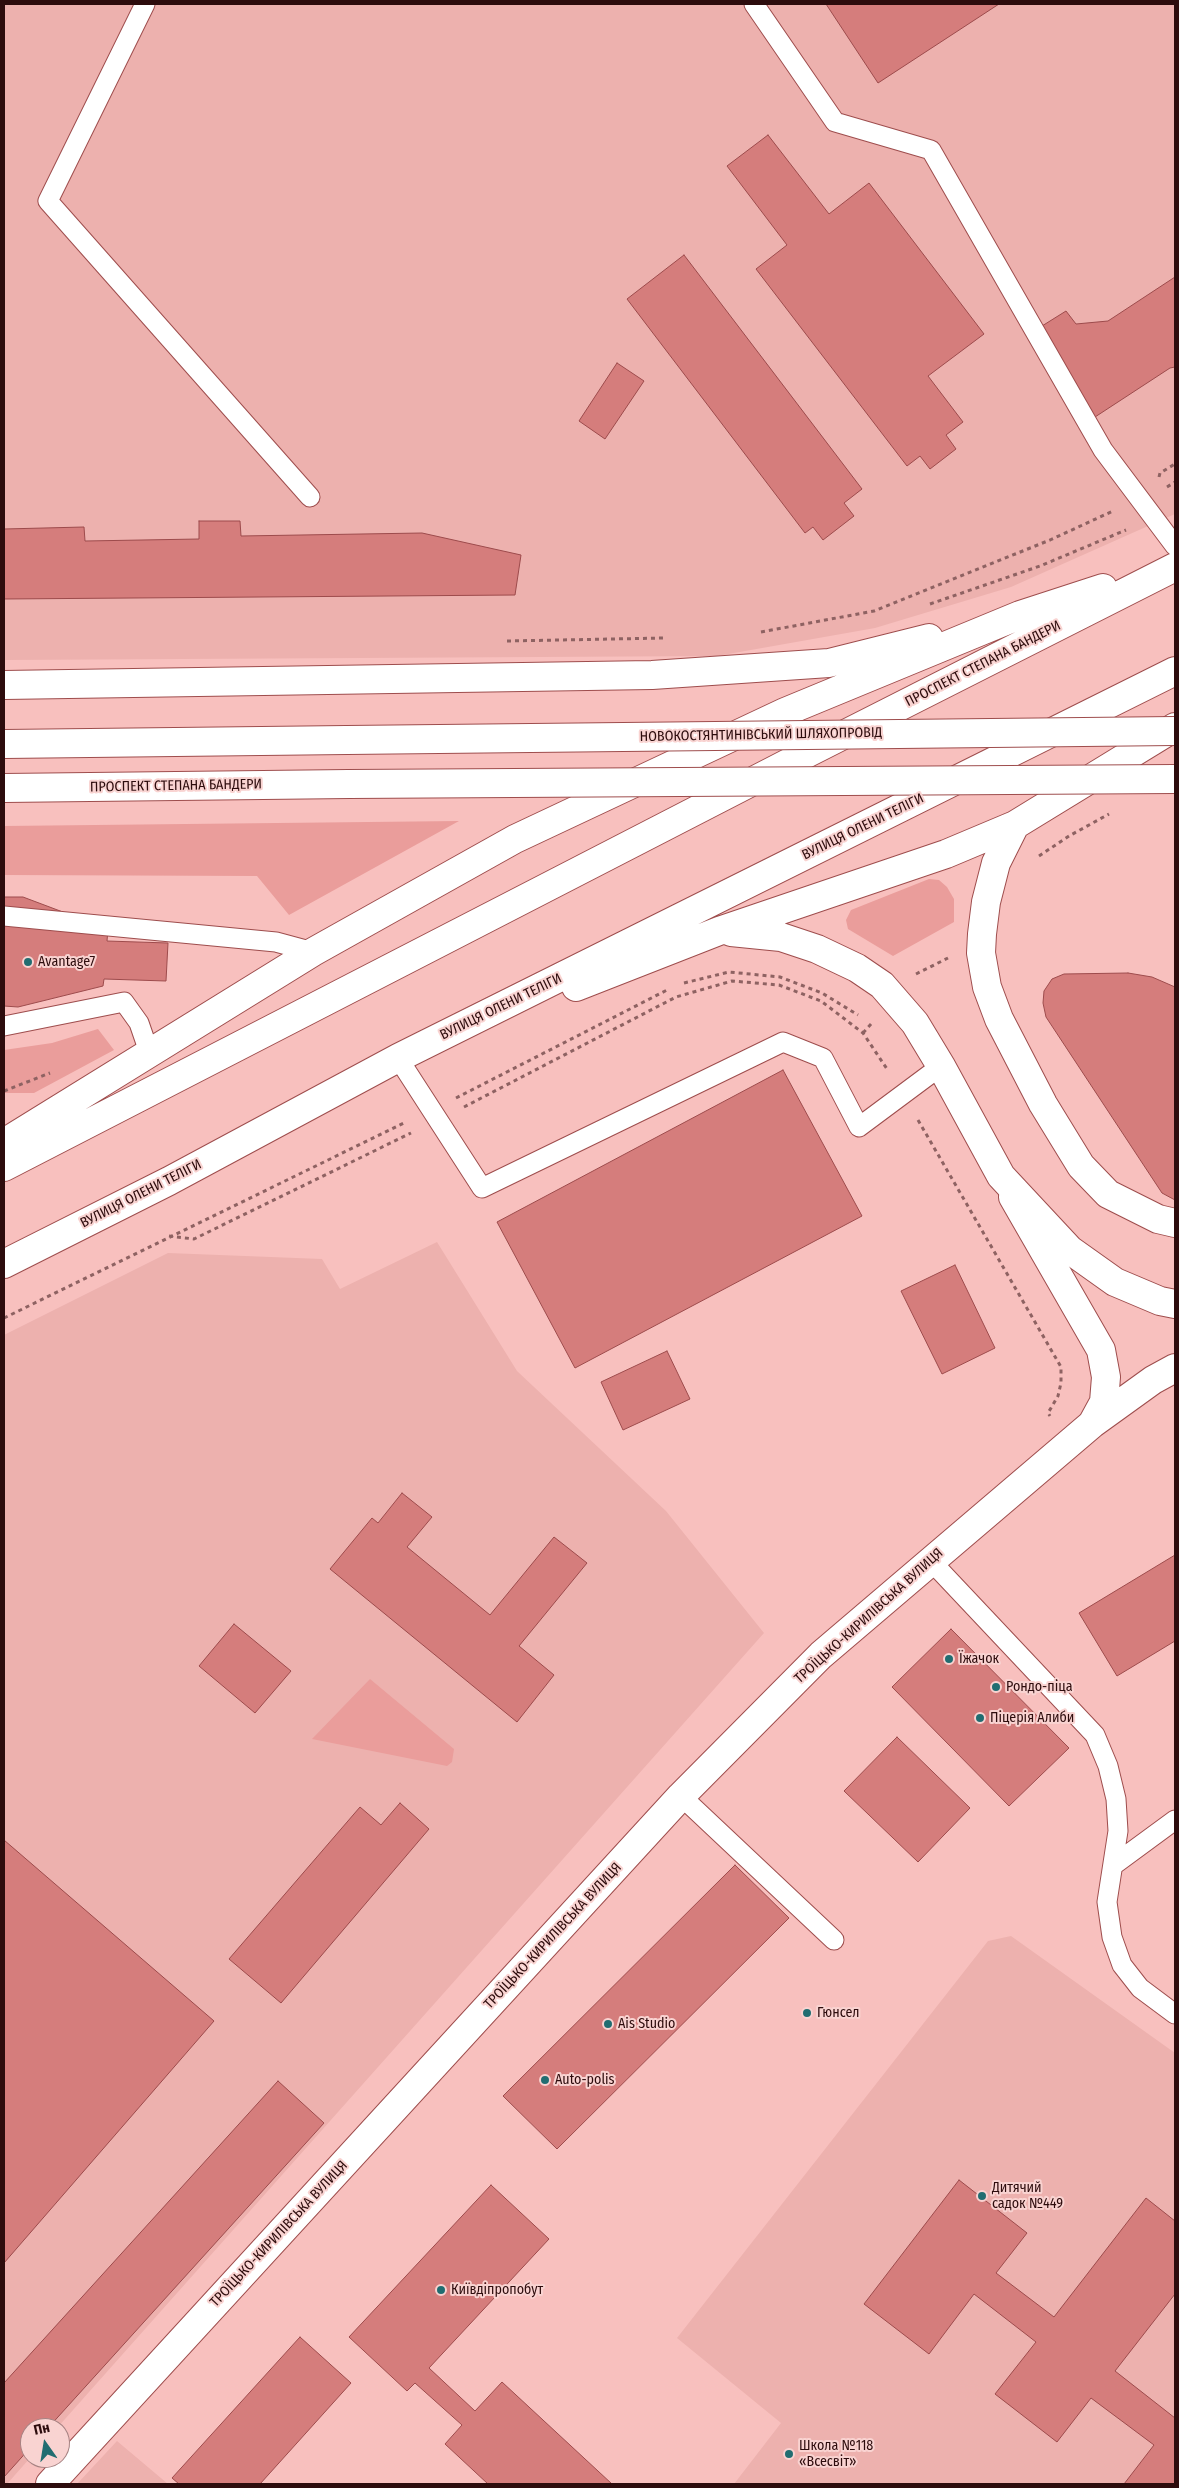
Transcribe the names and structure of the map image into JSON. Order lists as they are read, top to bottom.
{
  "streets": {
    "main road": [
      "ПРОСПЕКТ СТЕПАНА БАНДЕРИ",
      "НОВОКОСТЯНТИНІВСЬКИЙ ШЛЯХОПРОВІД",
      "ВУЛИЦЯ ОЛЕНИ ТЕЛІГИ",
      "ТРОЇЦЬКО-КИРИЛІВСЬКА ВУЛИЦЯ"
    ]
  },
  "places": [
    "Avantage7",
    "Їжачок",
    "Рондо-піца",
    "Піцерія Алиби",
    "Гюнсел",
    "Ais Studio",
    "Auto-polis",
    "Дитячий садок №449",
    "Київдіпропобут",
    "Школа №118 «Всесвіт»"
  ],
  "north": "top"
}
